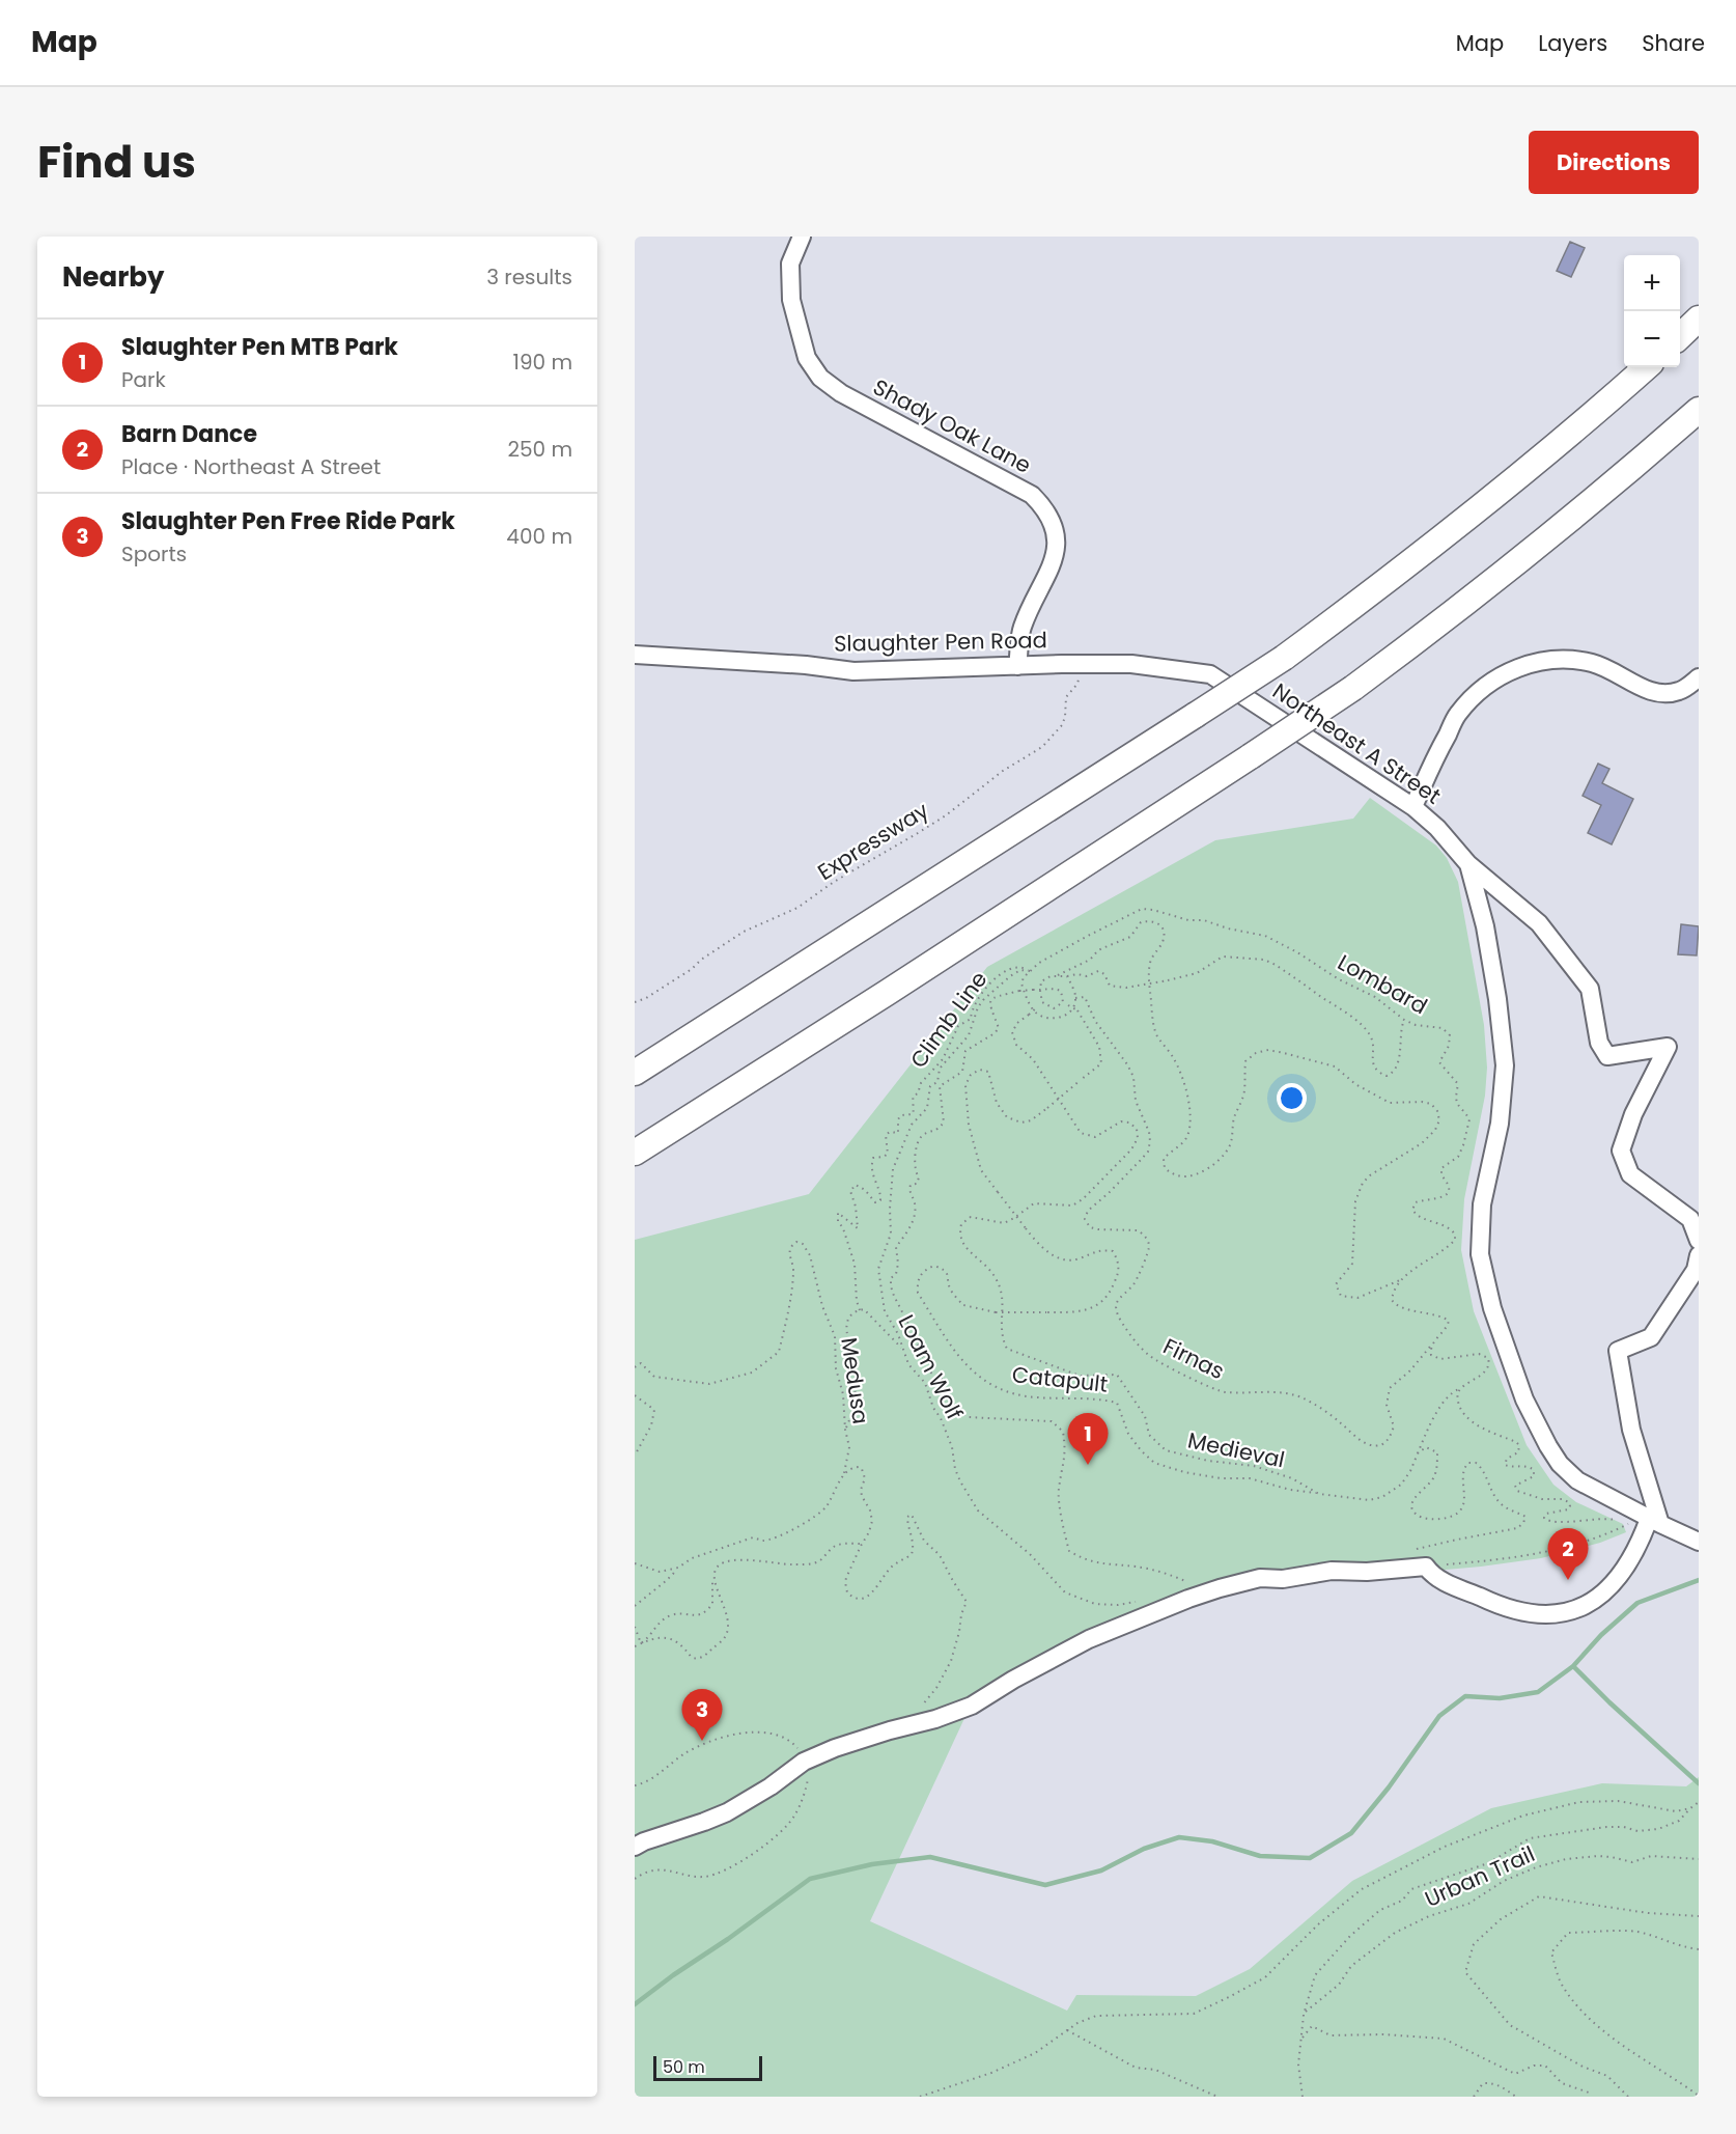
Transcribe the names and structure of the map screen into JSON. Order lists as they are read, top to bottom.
{
  "streets": {
    "street": ["Shady Oak Lane", "Slaughter Pen Road", "Northeast A Street"],
    "path": [
      "Expressway",
      "Lombard",
      "Climb Line",
      "Firnas",
      "Loam Wolf",
      "Catapult",
      "Medusa",
      "Medieval",
      "Urban Trail"
    ]
  },
  "crossings": [
    ["Shady Oak Lane", "Slaughter Pen Road"],
    ["Slaughter Pen Road", "Northeast A Street"],
    ["Slaughter Pen Road", "Expressway"],
    ["Lombard", "Climb Line"],
    ["Lombard", "Loam Wolf"],
    ["Climb Line", "Loam Wolf"],
    ["Catapult", "Medieval"]
  ],
  "scale_bar": "50 m",
  "page": {
    "header": "Map",
    "nav": ["Map", "Layers", "Share"],
    "title": "Find us",
    "buttons": "Directions",
    "heading": ["Nearby", "3 results"],
    "map_buttons": ["+", "−"],
    "list": [
      {
        "mark": "1",
        "name": "Slaughter Pen MTB Park",
        "note": "Park",
        "value": "190 m"
      },
      {
        "mark": "2",
        "name": "Barn Dance",
        "note": "Place · Northeast A Street",
        "value": "250 m"
      },
      {
        "mark": "3",
        "name": "Slaughter Pen Free Ride Park",
        "note": "Sports",
        "value": "400 m"
      }
    ],
    "pins": ["1", "2", "3"],
    "scale": "50 m"
  }
}
